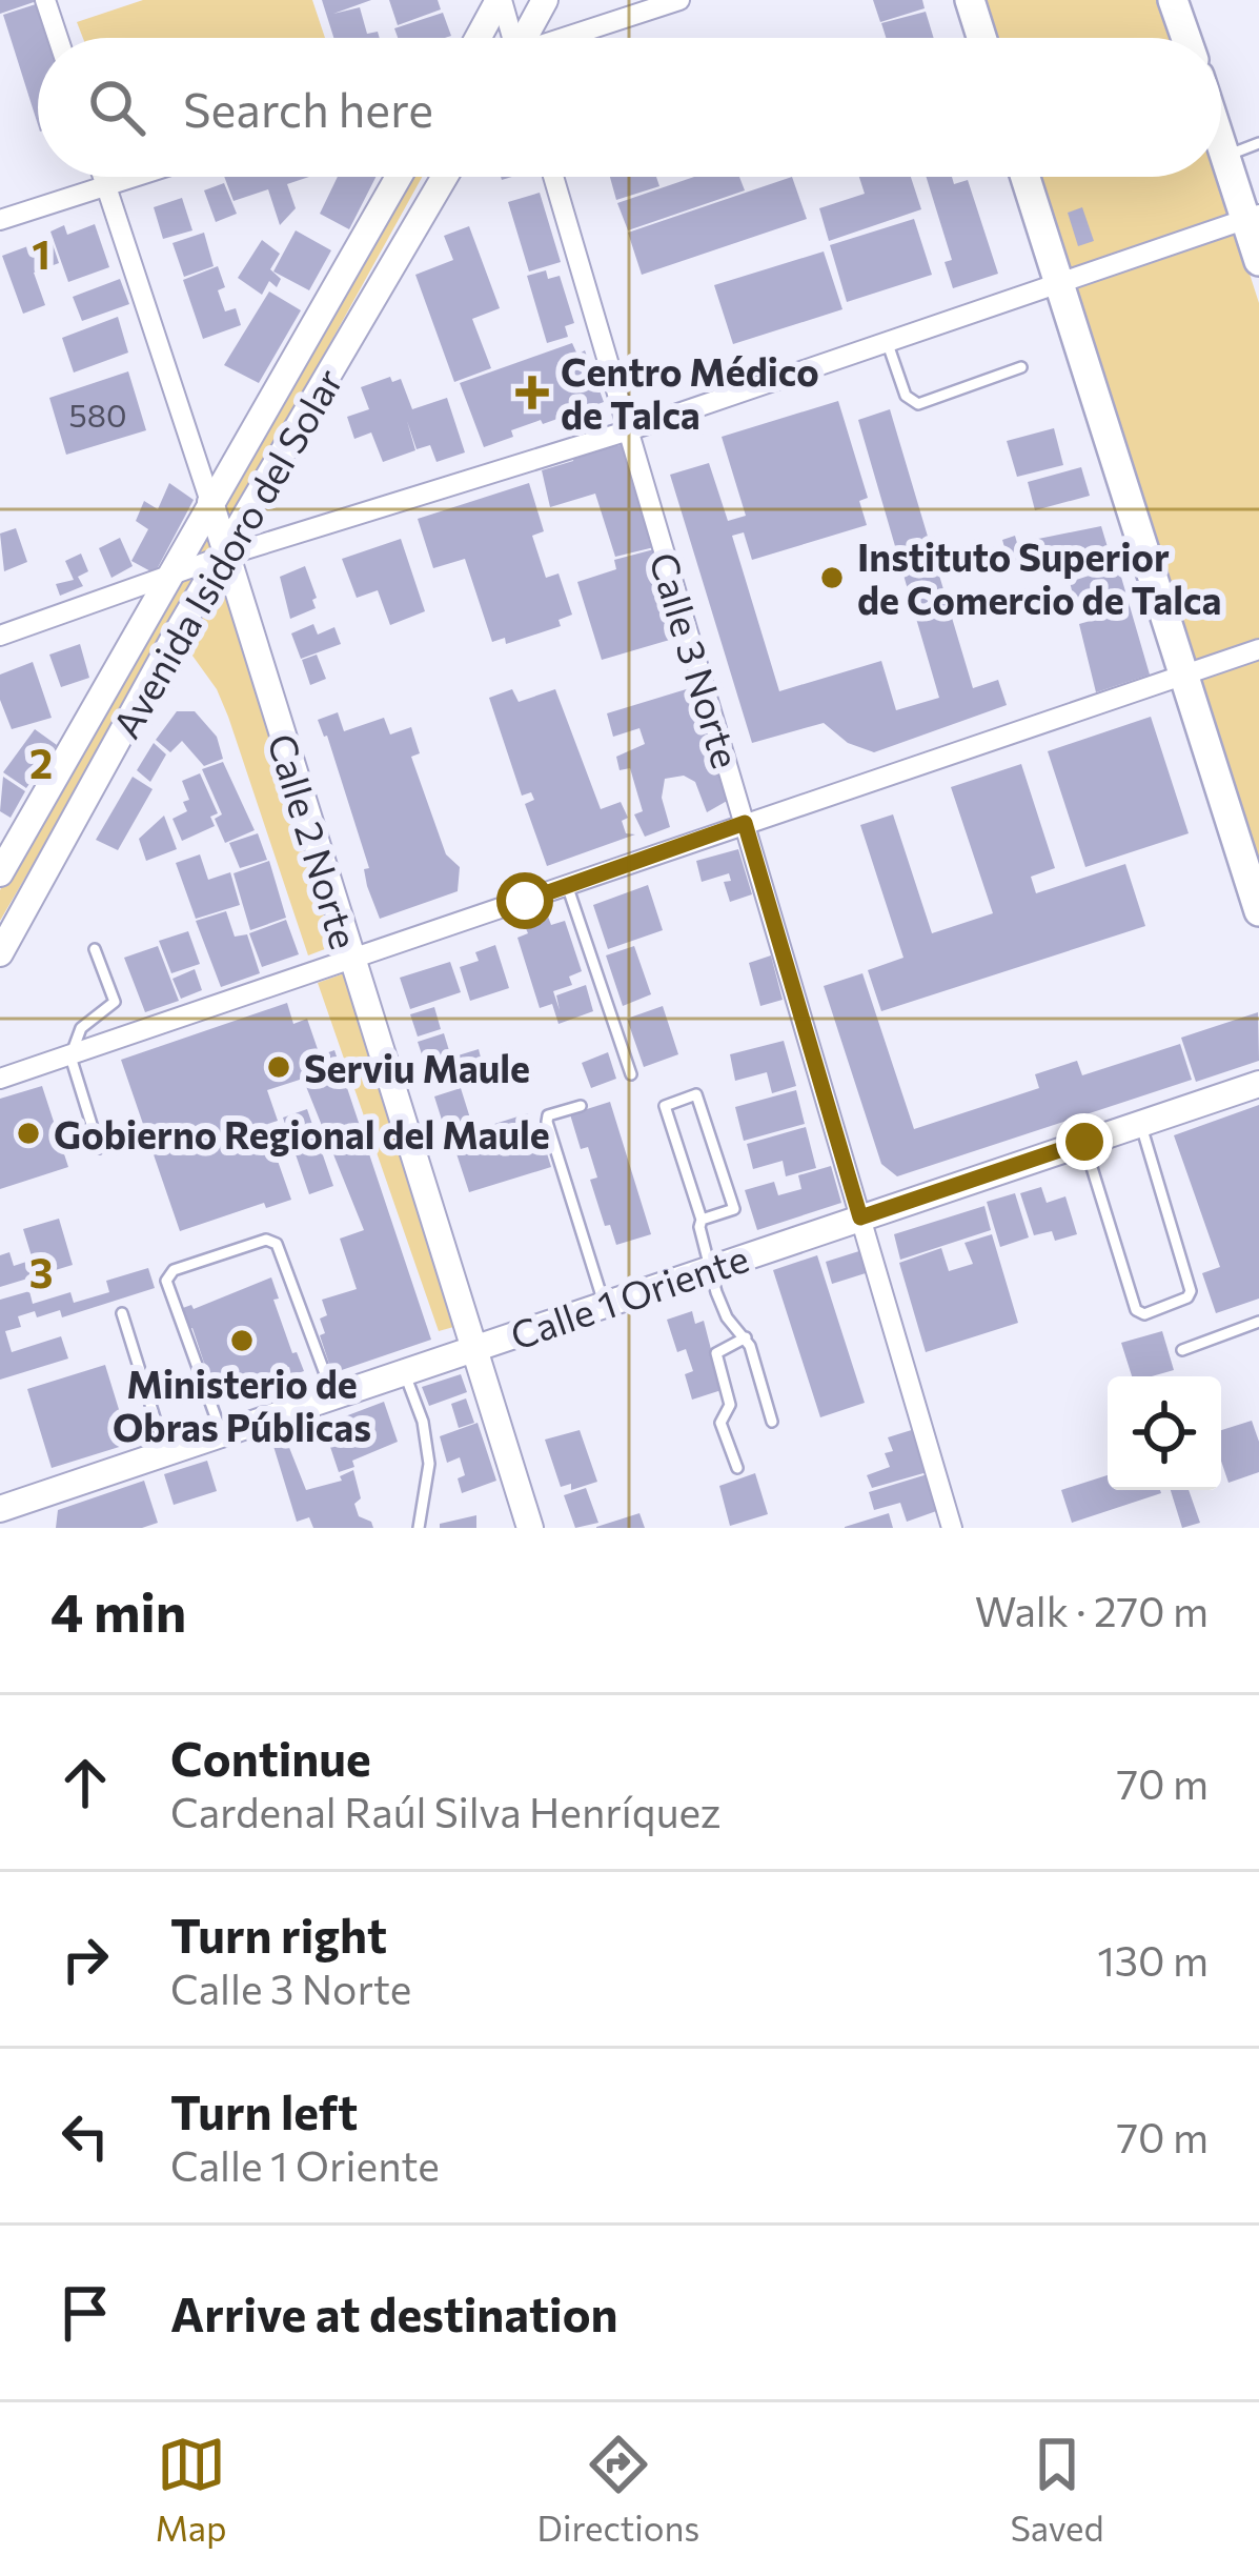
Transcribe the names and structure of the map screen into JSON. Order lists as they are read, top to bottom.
{
  "streets": {
    "main road": ["Avenida Isidoro del Solar", "Calle 2 Norte", "Calle 1 Oriente"],
    "street": ["Calle 3 Norte"]
  },
  "crossings": [
    ["Avenida Isidoro del Solar", "Calle 2 Norte"],
    ["Calle 3 Norte", "Calle 1 Oriente"],
    ["Calle 2 Norte", "Calle 1 Oriente"]
  ],
  "places": {
    "health": ["Centro Médico de Talca"],
    "other": [
      "Instituto Superior de Comercio de Talca",
      "Serviu Maule",
      "Gobierno Regional del Maule",
      "Ministerio de Obras Públicas"
    ]
  },
  "house_numbers": ["580"],
  "page": {
    "search": "Search here",
    "heading": ["4 min", "Walk · 270 m"],
    "list": [
      ["Continue", "Cardenal Raúl Silva Henríquez", "70 m"],
      ["Turn right", "Calle 3 Norte", "130 m"],
      ["Turn left", "Calle 1 Oriente", "70 m"],
      "Arrive at destination"
    ],
    "nav": ["Map", "Directions", "Saved"]
  },
  "grid": {
    "rows": ["1", "2", "3"]
  }
}
